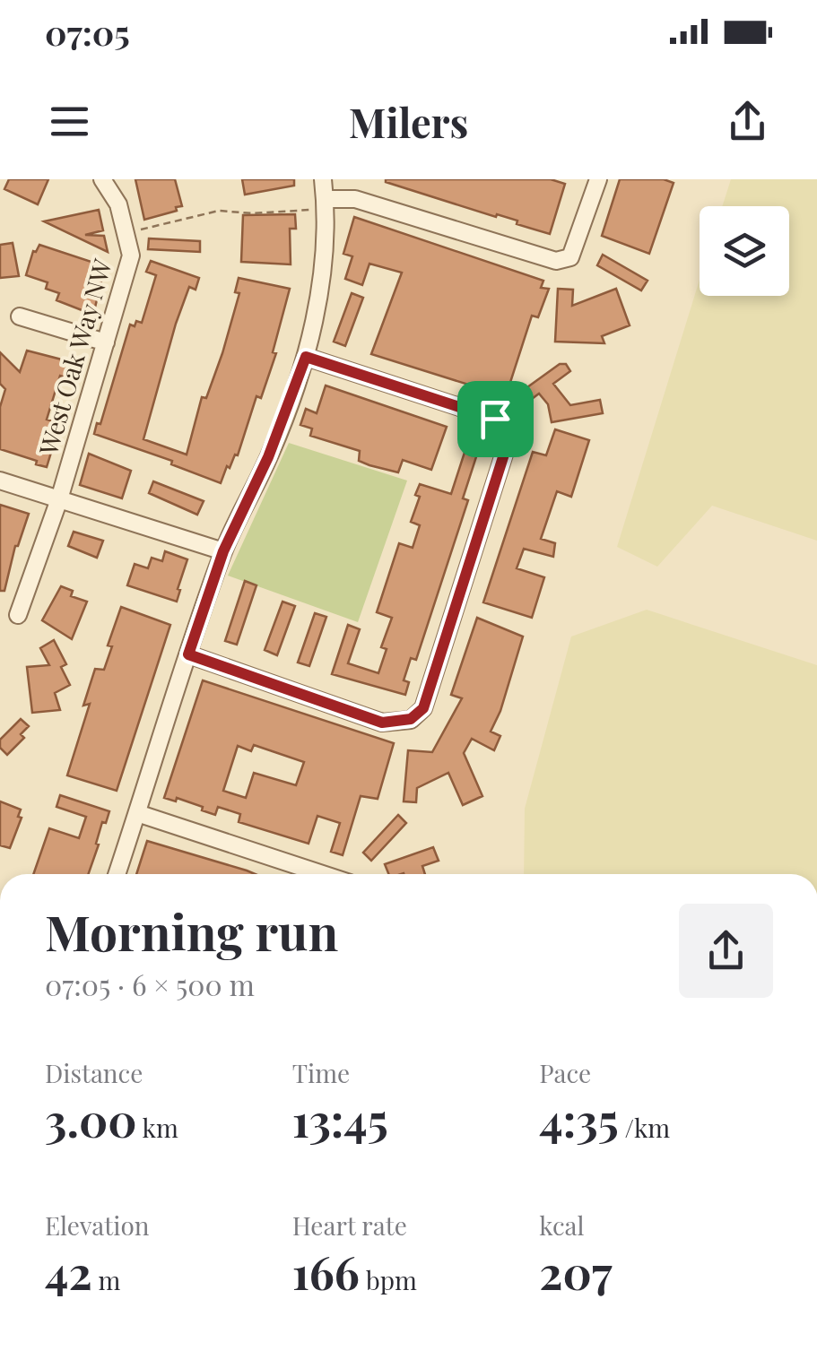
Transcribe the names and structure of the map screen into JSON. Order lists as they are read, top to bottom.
{
  "streets": {
    "street": ["West Oak Way NW"]
  },
  "page": {
    "status": "07:05",
    "header": "Milers",
    "heading": ["Morning run", "07:05 · 6 × 500 m"],
    "stats": [
      ["Distance", "3.00 km"],
      ["Time", "13:45"],
      ["Pace", "4:35 /km"],
      ["Elevation", "42 m"],
      ["Heart rate", "166 bpm"],
      ["kcal", "207"]
    ]
  }
}
